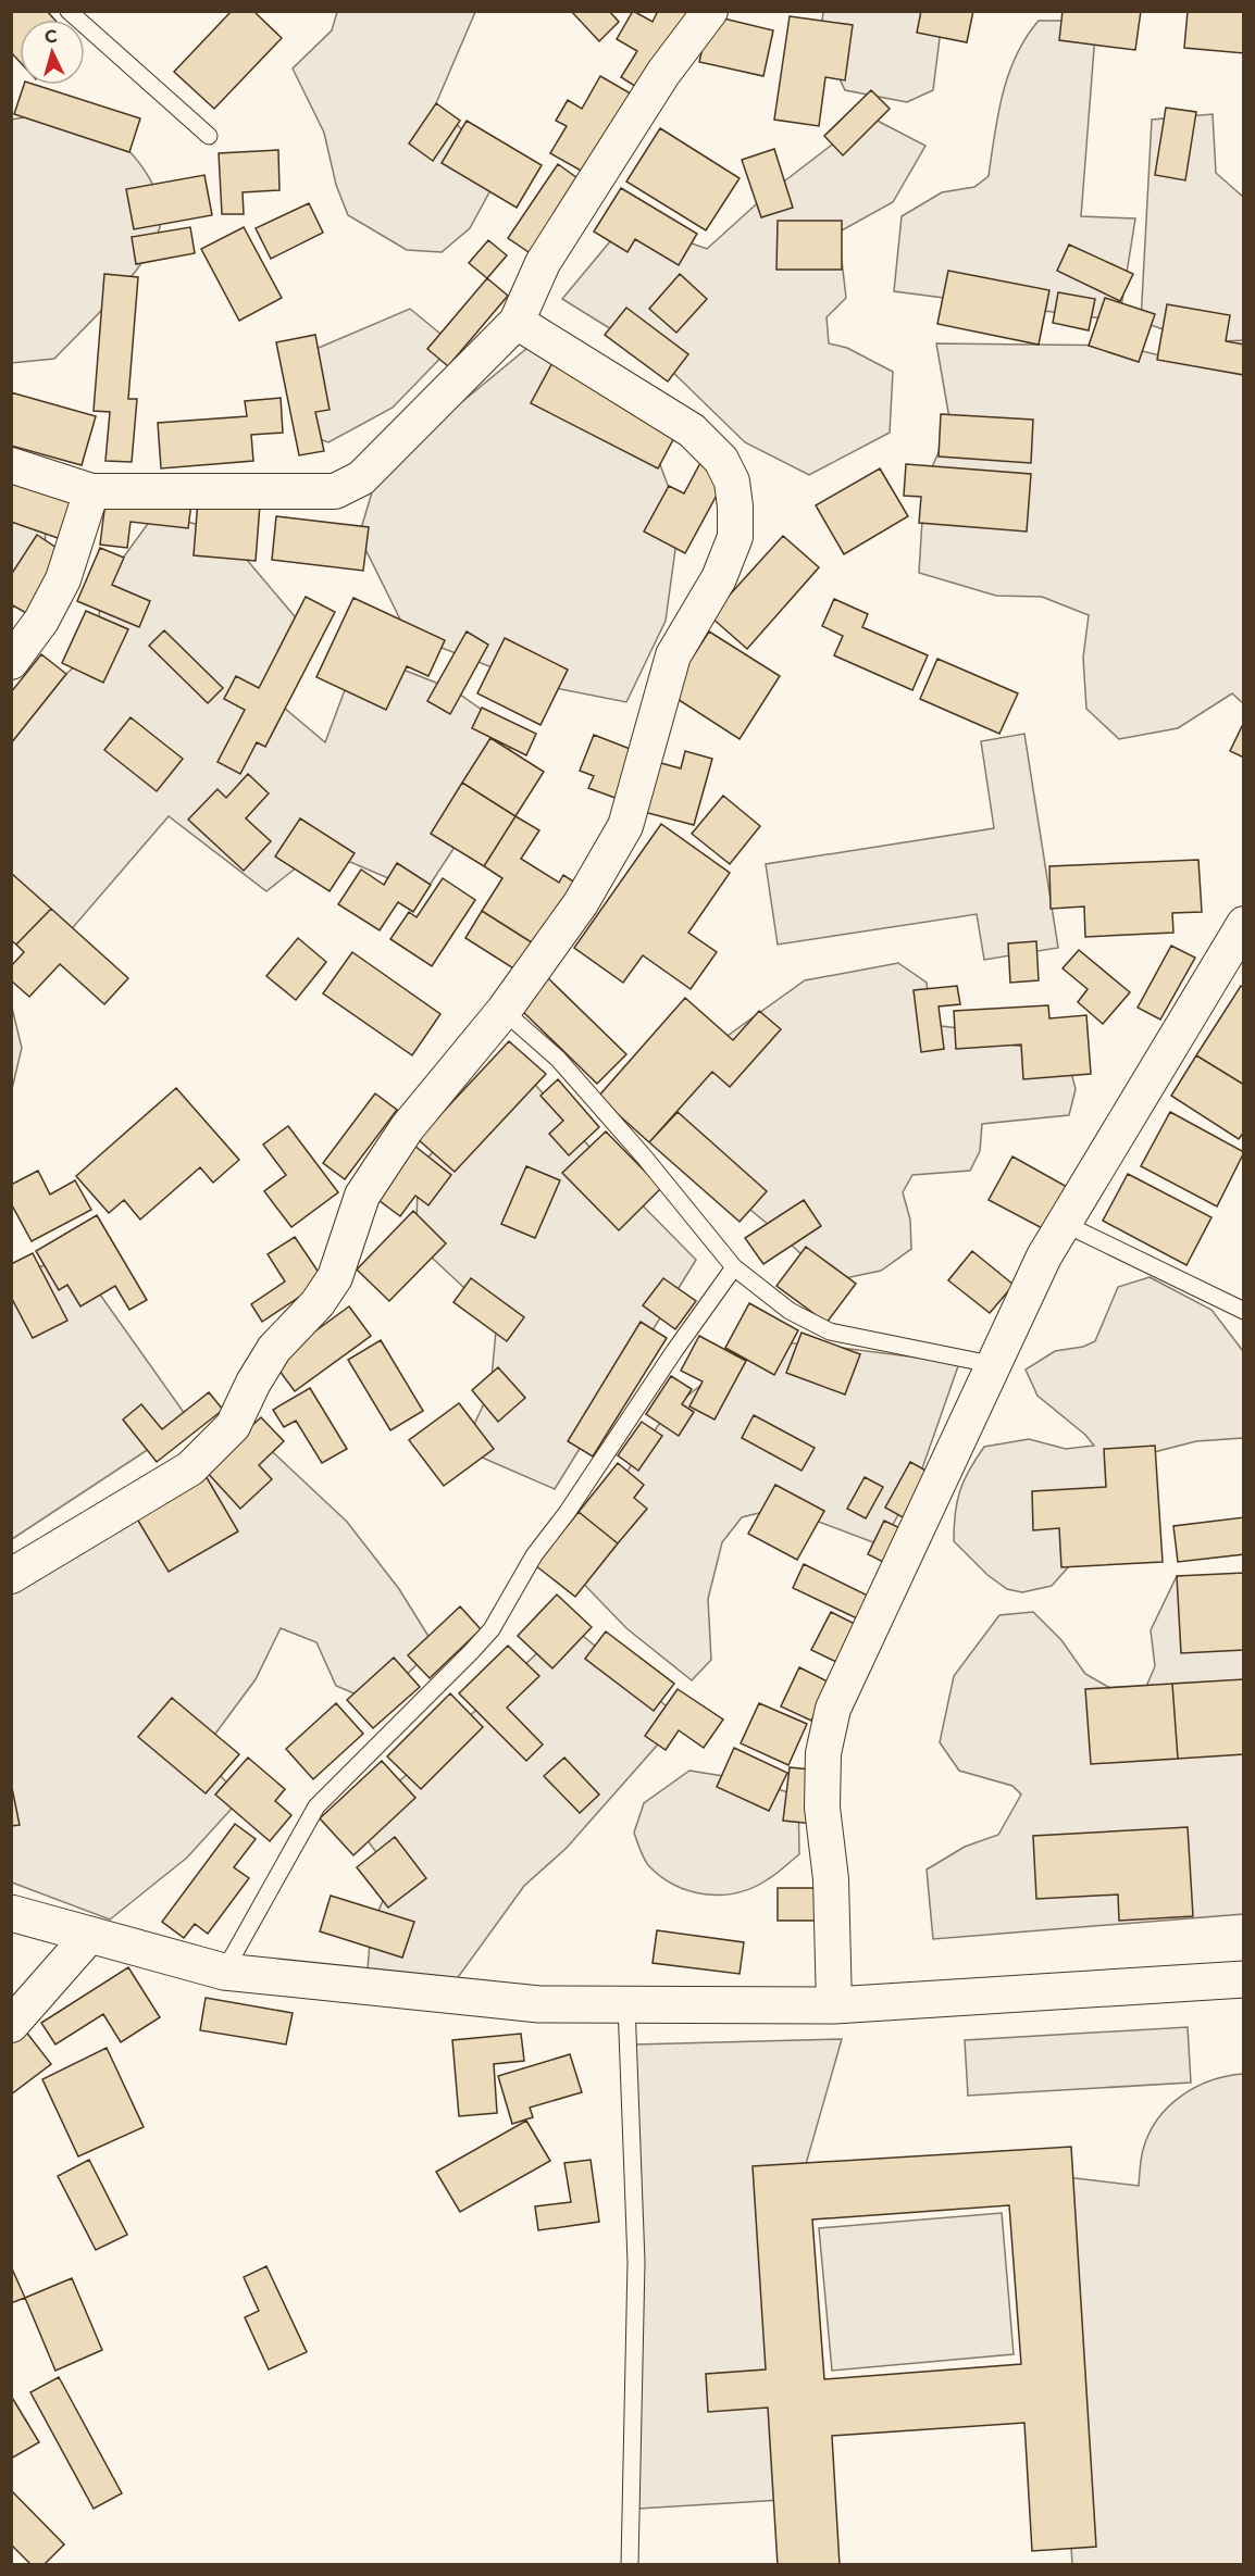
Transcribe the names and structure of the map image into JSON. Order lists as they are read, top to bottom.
{
  "north": "top"
}
